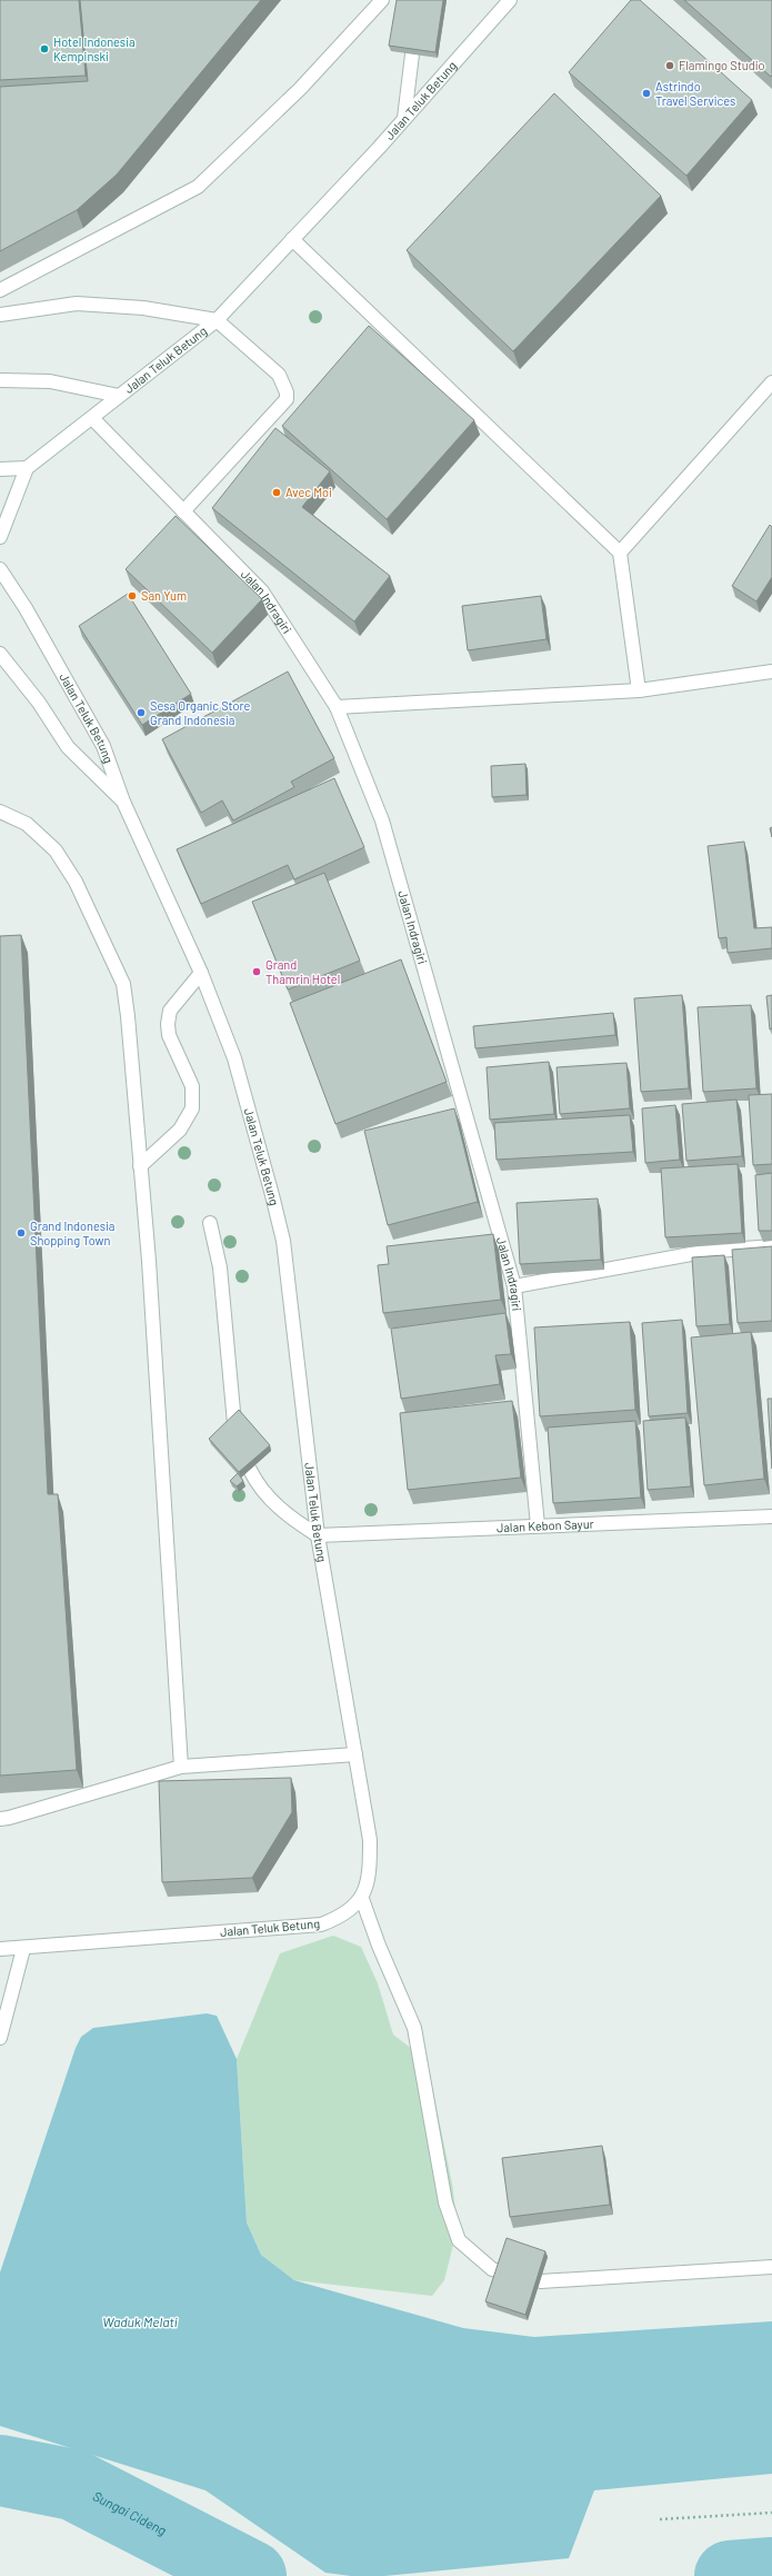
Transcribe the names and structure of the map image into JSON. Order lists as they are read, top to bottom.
{
  "streets": {
    "street": ["Jalan Teluk Betung", "Jalan Indragiri", "Jalan Kebon Sayur"]
  },
  "crossings": [
    ["Jalan Teluk Betung", "Jalan Indragiri"],
    ["Jalan Teluk Betung", "Jalan Kebon Sayur"],
    ["Jalan Indragiri", "Jalan Kebon Sayur"]
  ],
  "water": ["Waduk Melati", "Sungai Cideng"],
  "places": [
    "Hotel Indonesia Kempinski",
    "Flamingo Studio",
    "Astrindo Travel Services",
    "Avec Moi",
    "San Yum",
    "Sesa Organic Store Grand Indonesia",
    "Grand Thamrin Hotel",
    "Grand Indonesia Shopping Town"
  ]
}
